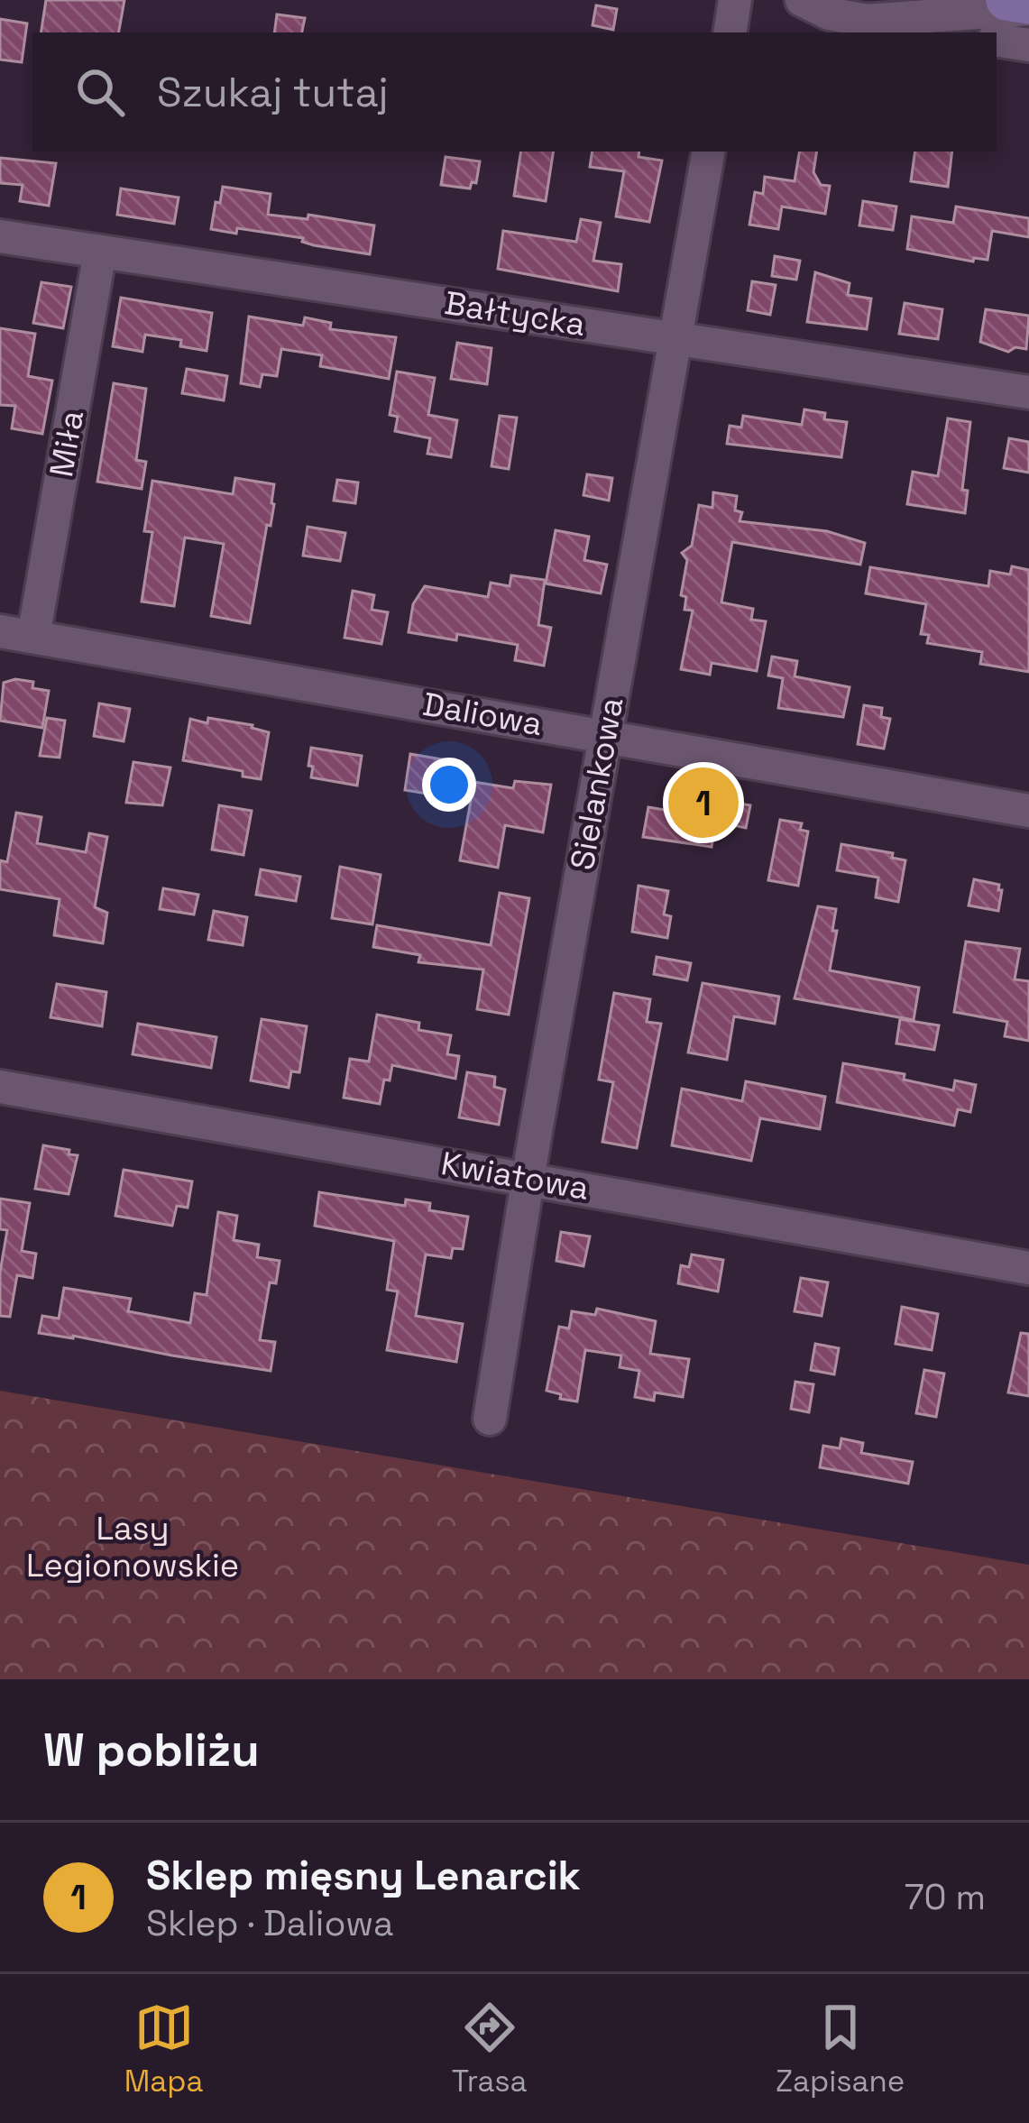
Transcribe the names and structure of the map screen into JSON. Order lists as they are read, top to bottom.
{
  "streets": {
    "street": [
      "Bałtycka",
      "Miła",
      "Daliowa",
      "Sielankowa",
      "Kwiatowa"
    ]
  },
  "crossings": [
    ["Bałtycka", "Miła"],
    ["Bałtycka", "Sielankowa"],
    ["Miła", "Daliowa"],
    ["Daliowa", "Sielankowa"],
    ["Sielankowa", "Kwiatowa"]
  ],
  "parks": ["Lasy Legionowskie"],
  "page": {
    "search": "Szukaj tutaj",
    "pins": "1",
    "heading": "W pobliżu",
    "list": [
      {
        "mark": "1",
        "name": "Sklep mięsny Lenarcik",
        "note": "Sklep · Daliowa",
        "value": "70 m"
      }
    ],
    "nav": ["Mapa", "Trasa", "Zapisane"]
  }
}
